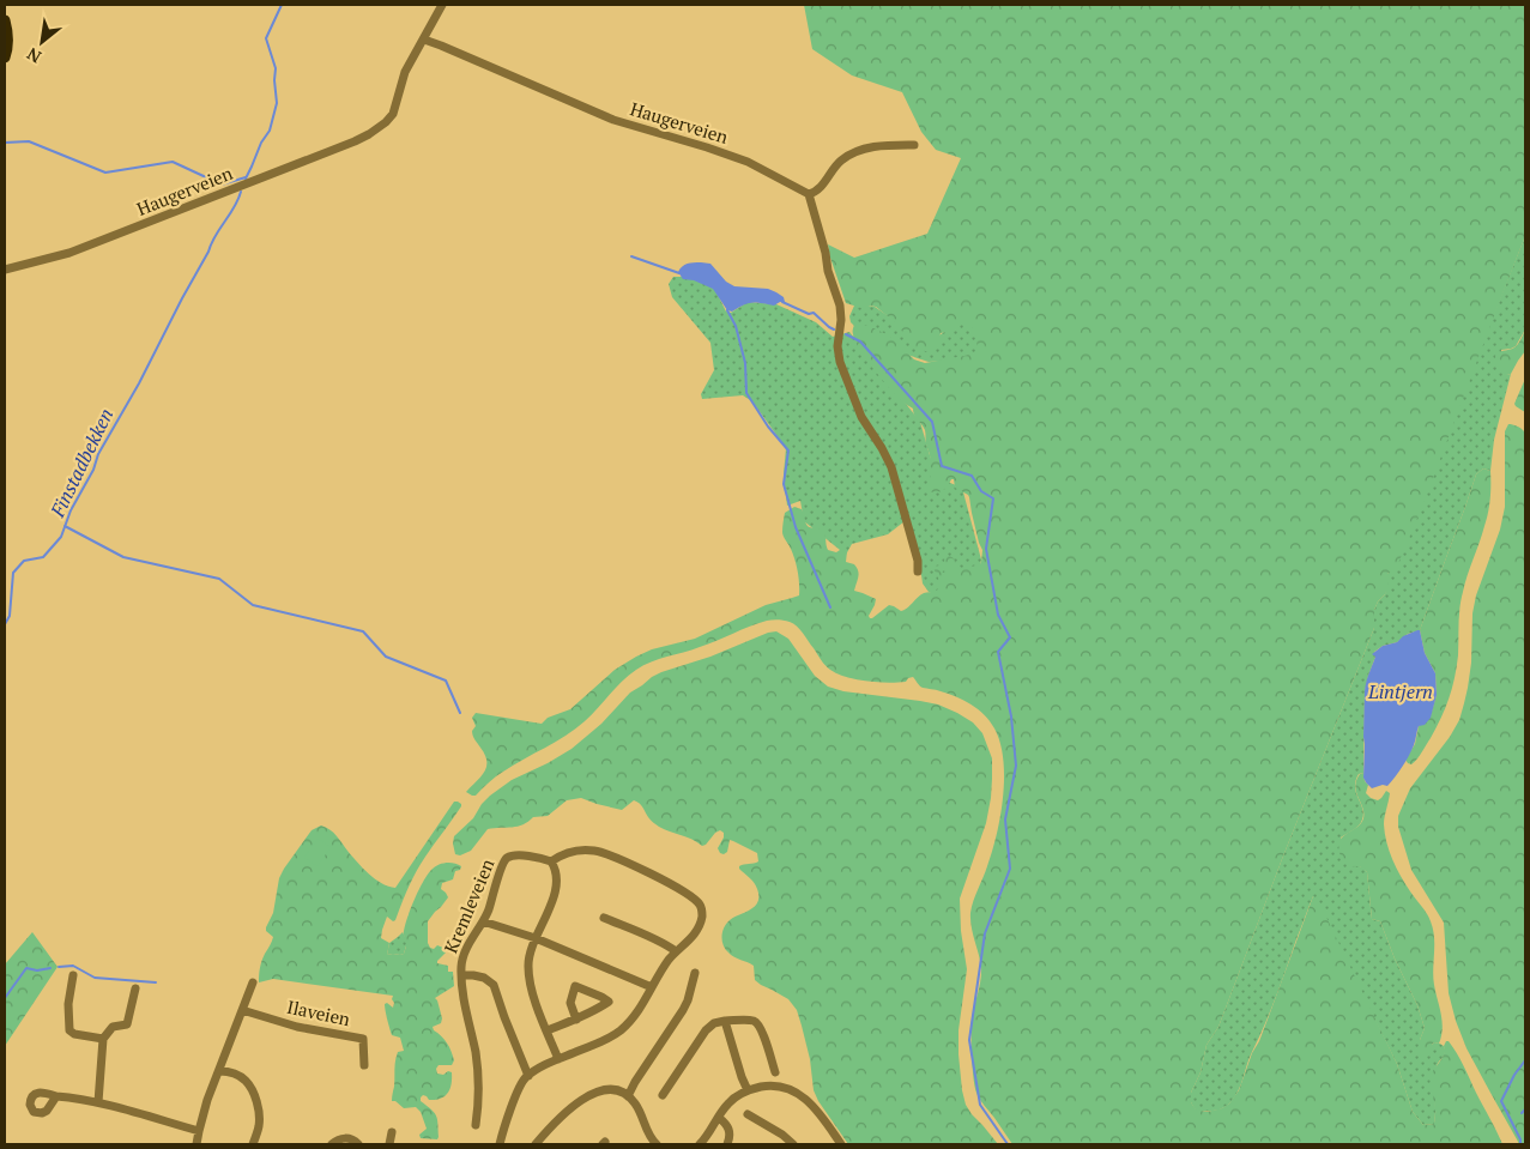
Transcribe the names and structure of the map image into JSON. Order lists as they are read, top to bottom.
{
  "streets": {
    "street": ["Haugerveien", "Kremleveien", "Ilaveien"]
  },
  "water": ["Finstadbekken", "Lintjern"],
  "north": "bottom left"
}
